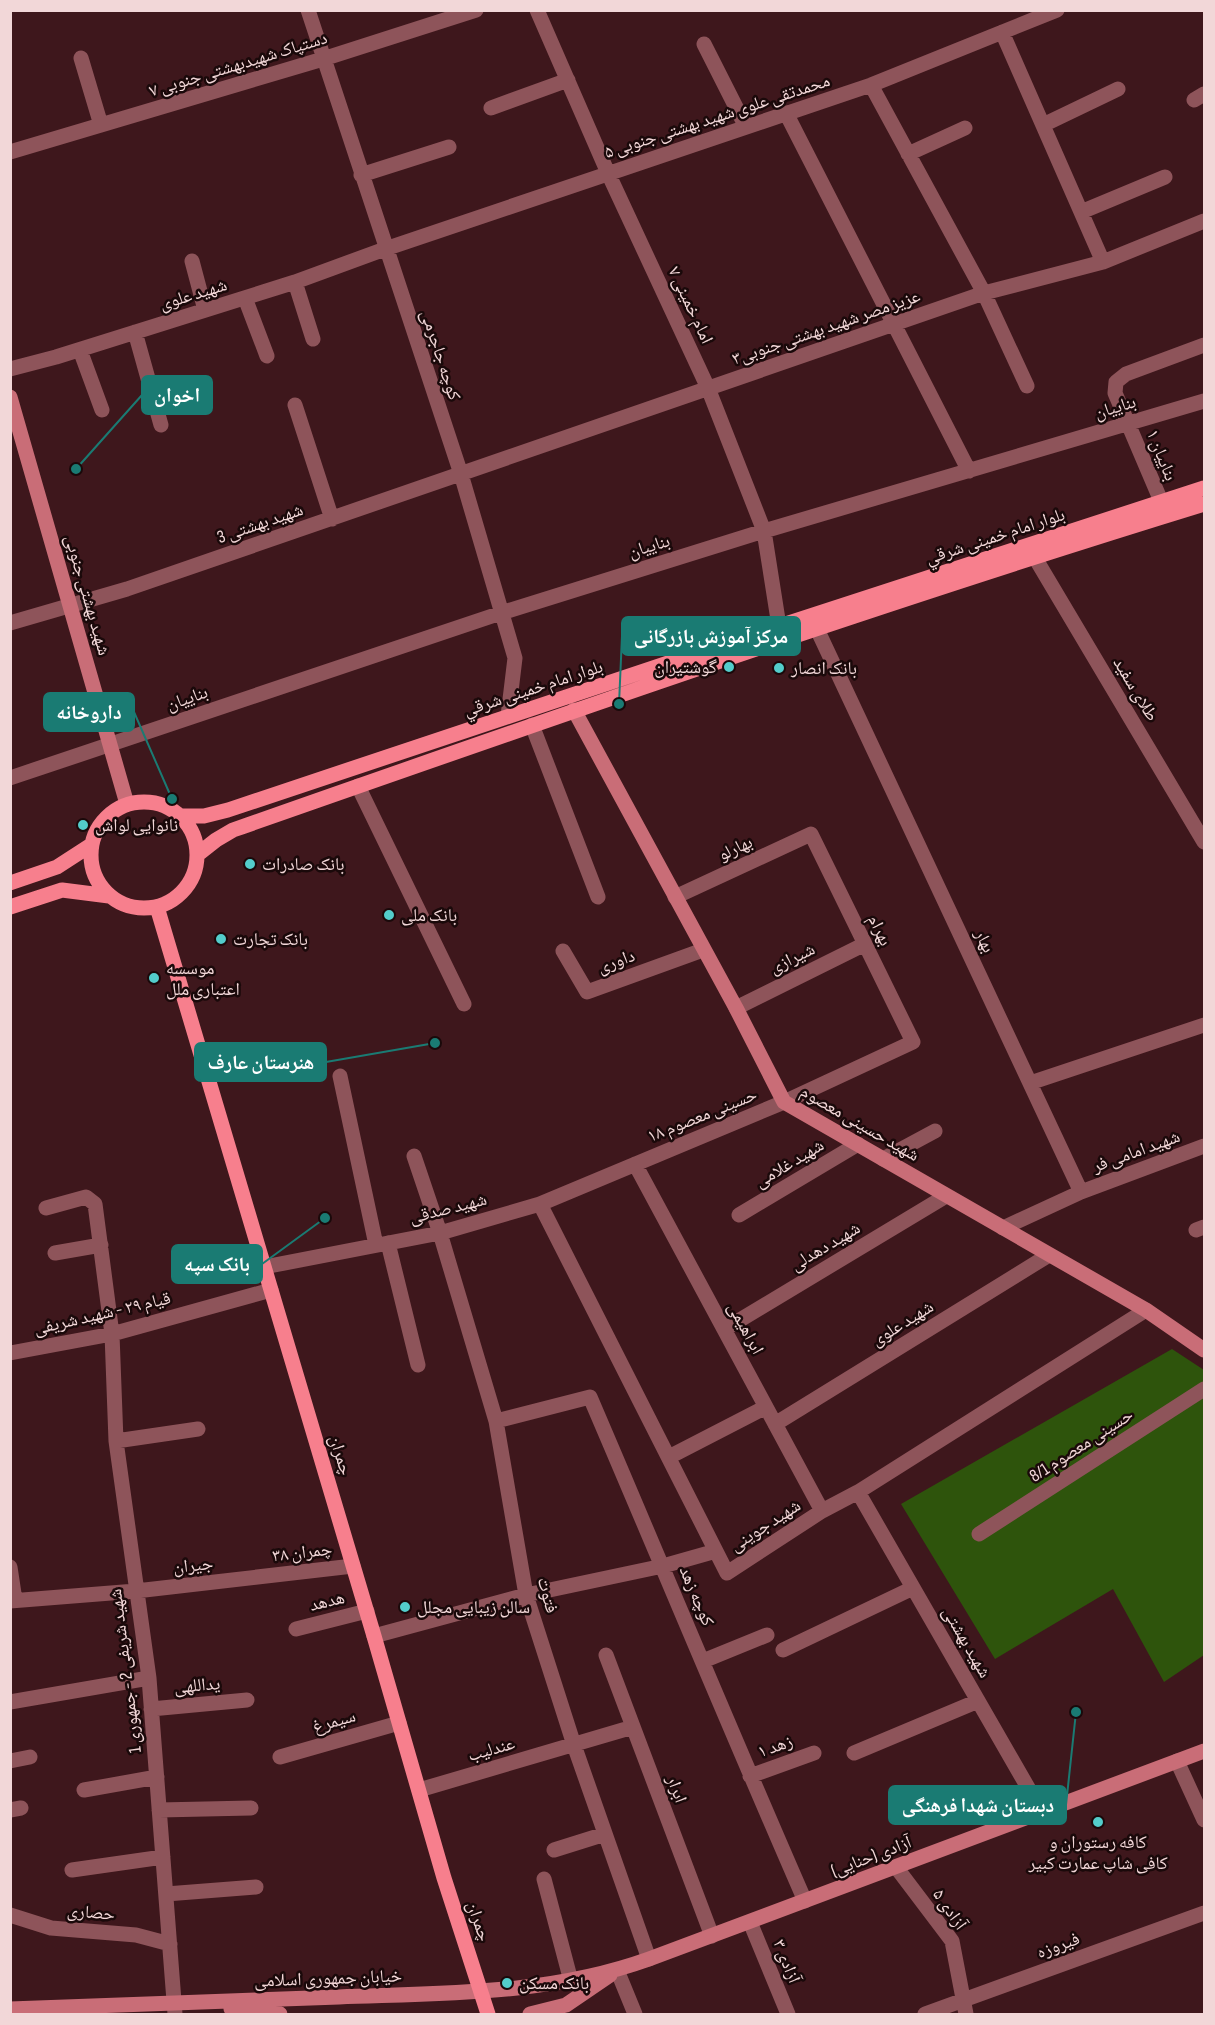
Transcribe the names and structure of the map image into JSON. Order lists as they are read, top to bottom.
{
  "streets": {
    "main road": [
      "بلوار امام خمینی شرقي",
      "شهید بهشتی جنوبی",
      "شهید حسینی معصوم",
      "چمران",
      "آزادی (حنایی)",
      "خیابان جمهوری اسلامی"
    ],
    "street": [
      "دستپاک شهیدبهشتی جنوبی ۷",
      "محمدتقی علوی شهید بهشتی جنوبی ۵",
      "شهید علوی",
      "امام خمینی ۷",
      "عزیز مصر شهید بهشتی جنوبی۳",
      "کوچه جاجرمی",
      "بناییان",
      "بناییان ۱",
      "شهید بهشتی 3",
      "طلای سفید",
      "بهارلو",
      "بهرام",
      "بهار",
      "شیرازی",
      "داوری",
      "حسینی معصوم ۱۸",
      "شهید امامی فر",
      "شهید غلامی",
      "شهید صدقی",
      "شهید دهدلی",
      "قیام ۲۹ - شهید شریفی",
      "ابراهیمی",
      "حسینی معصوم 8/1",
      "شهید جوینی",
      "چمران ۳۸",
      "جیران",
      "فتوت",
      "کوچه زهد",
      "هدهد",
      "شهید بهشتی",
      "شهید شریفی 2 - جمهوری 1",
      "یداللهی",
      "سیمرغ",
      "زهد ۱",
      "عندلیب",
      "ابرار",
      "آزادی ۵",
      "حصاری",
      "فیروزه",
      "آزادی ۳"
    ]
  },
  "crossings": [
    ["دستپاک شهیدبهشتی جنوبی ۷", "کوچه جاجرمی"],
    ["محمدتقی علوی شهید بهشتی جنوبی ۵", "شهید علوی"],
    ["محمدتقی علوی شهید بهشتی جنوبی ۵", "امام خمینی ۷"],
    ["محمدتقی علوی شهید بهشتی جنوبی ۵", "کوچه جاجرمی"],
    ["شهید علوی", "کوچه جاجرمی"],
    ["شهید علوی", "شهید حسینی معصوم"],
    ["شهید علوی", "ابراهیمی"],
    ["امام خمینی ۷", "عزیز مصر شهید بهشتی جنوبی۳"],
    ["امام خمینی ۷", "بناییان"],
    ["امام خمینی ۷", "بلوار امام خمینی شرقي"],
    ["عزیز مصر شهید بهشتی جنوبی۳", "کوچه جاجرمی"],
    ["عزیز مصر شهید بهشتی جنوبی۳", "شهید بهشتی 3"],
    ["کوچه جاجرمی", "بناییان"],
    ["کوچه جاجرمی", "شهید بهشتی 3"],
    ["کوچه جاجرمی", "بلوار امام خمینی شرقي"],
    ["بناییان", "بناییان ۱"],
    ["بناییان", "شهید بهشتی جنوبی"],
    ["بناییان ۱", "بلوار امام خمینی شرقي"],
    ["شهید بهشتی 3", "شهید بهشتی جنوبی"],
    ["بلوار امام خمینی شرقي", "شهید بهشتی جنوبی"],
    ["بلوار امام خمینی شرقي", "طلای سفید"],
    ["بلوار امام خمینی شرقي", "بهار"],
    ["بلوار امام خمینی شرقي", "شهید حسینی معصوم"],
    ["بلوار امام خمینی شرقي", "چمران"],
    ["شهید بهشتی جنوبی", "چمران"],
    ["بهارلو", "بهرام"],
    ["بهارلو", "شهید حسینی معصوم"],
    ["بهرام", "شیرازی"],
    ["بهرام", "حسینی معصوم ۱۸"],
    ["بهار", "شهید امامی فر"],
    ["شیرازی", "شهید حسینی معصوم"],
    ["داوری", "شهید حسینی معصوم"],
    ["حسینی معصوم ۱۸", "شهید حسینی معصوم"],
    ["حسینی معصوم ۱۸", "شهید صدقی"],
    ["حسینی معصوم ۱۸", "ابراهیمی"],
    ["شهید حسینی معصوم", "شهید غلامی"],
    ["شهید حسینی معصوم", "شهید دهدلی"],
    ["شهید حسینی معصوم", "شهید جوینی"],
    ["شهید صدقی", "ابراهیمی"],
    ["شهید صدقی", "چمران"],
    ["شهید صدقی", "شهید جوینی"],
    ["شهید صدقی", "فتوت"],
    ["شهید دهدلی", "ابراهیمی"],
    ["قیام ۲۹ - شهید شریفی", "چمران"],
    ["قیام ۲۹ - شهید شریفی", "شهید شریفی 2 - جمهوری 1"],
    ["ابراهیمی", "شهید جوینی"],
    ["چمران", "چمران ۳۸"],
    ["چمران", "هدهد"],
    ["چمران", "سیمرغ"],
    ["چمران", "عندلیب"],
    ["چمران", "آزادی (حنایی)"],
    ["چمران", "خیابان جمهوری اسلامی"],
    ["شهید جوینی", "شهید بهشتی"],
    ["چمران ۳۸", "جیران"],
    ["جیران", "شهید شریفی 2 - جمهوری 1"],
    ["فتوت", "کوچه زهد"],
    ["فتوت", "عندلیب"],
    ["فتوت", "آزادی (حنایی)"],
    ["کوچه زهد", "زهد ۱"],
    ["کوچه زهد", "آزادی (حنایی)"],
    ["شهید بهشتی", "آزادی (حنایی)"],
    ["شهید شریفی 2 - جمهوری 1", "یداللهی"],
    ["شهید شریفی 2 - جمهوری 1", "حصاری"],
    ["شهید شریفی 2 - جمهوری 1", "خیابان جمهوری اسلامی"],
    ["عندلیب", "ابرار"],
    ["ابرار", "آزادی (حنایی)"],
    ["آزادی (حنایی)", "آزادی ۵"],
    ["آزادی (حنایی)", "آزادی ۳"],
    ["آزادی (حنایی)", "خیابان جمهوری اسلامی"],
    ["آزادی ۵", "فیروزه"]
  ],
  "places": [
    "اخوان",
    "گوشتیران",
    "بانک انصار",
    "مرکز آموزش بازرگانی",
    "داروخانه",
    "نانوایی لواش",
    "بانک صادرات",
    "بانک ملی",
    "بانک تجارت",
    "موسسه اعتباری ملل",
    "هنرستان عارف",
    "بانک سپه",
    "سالن زیبایی مجلل",
    "دبستان شهدا فرهنگی",
    "کافه رستوران و کافی شاپ عمارت کبیر",
    "بانک مسکن"
  ]
}
